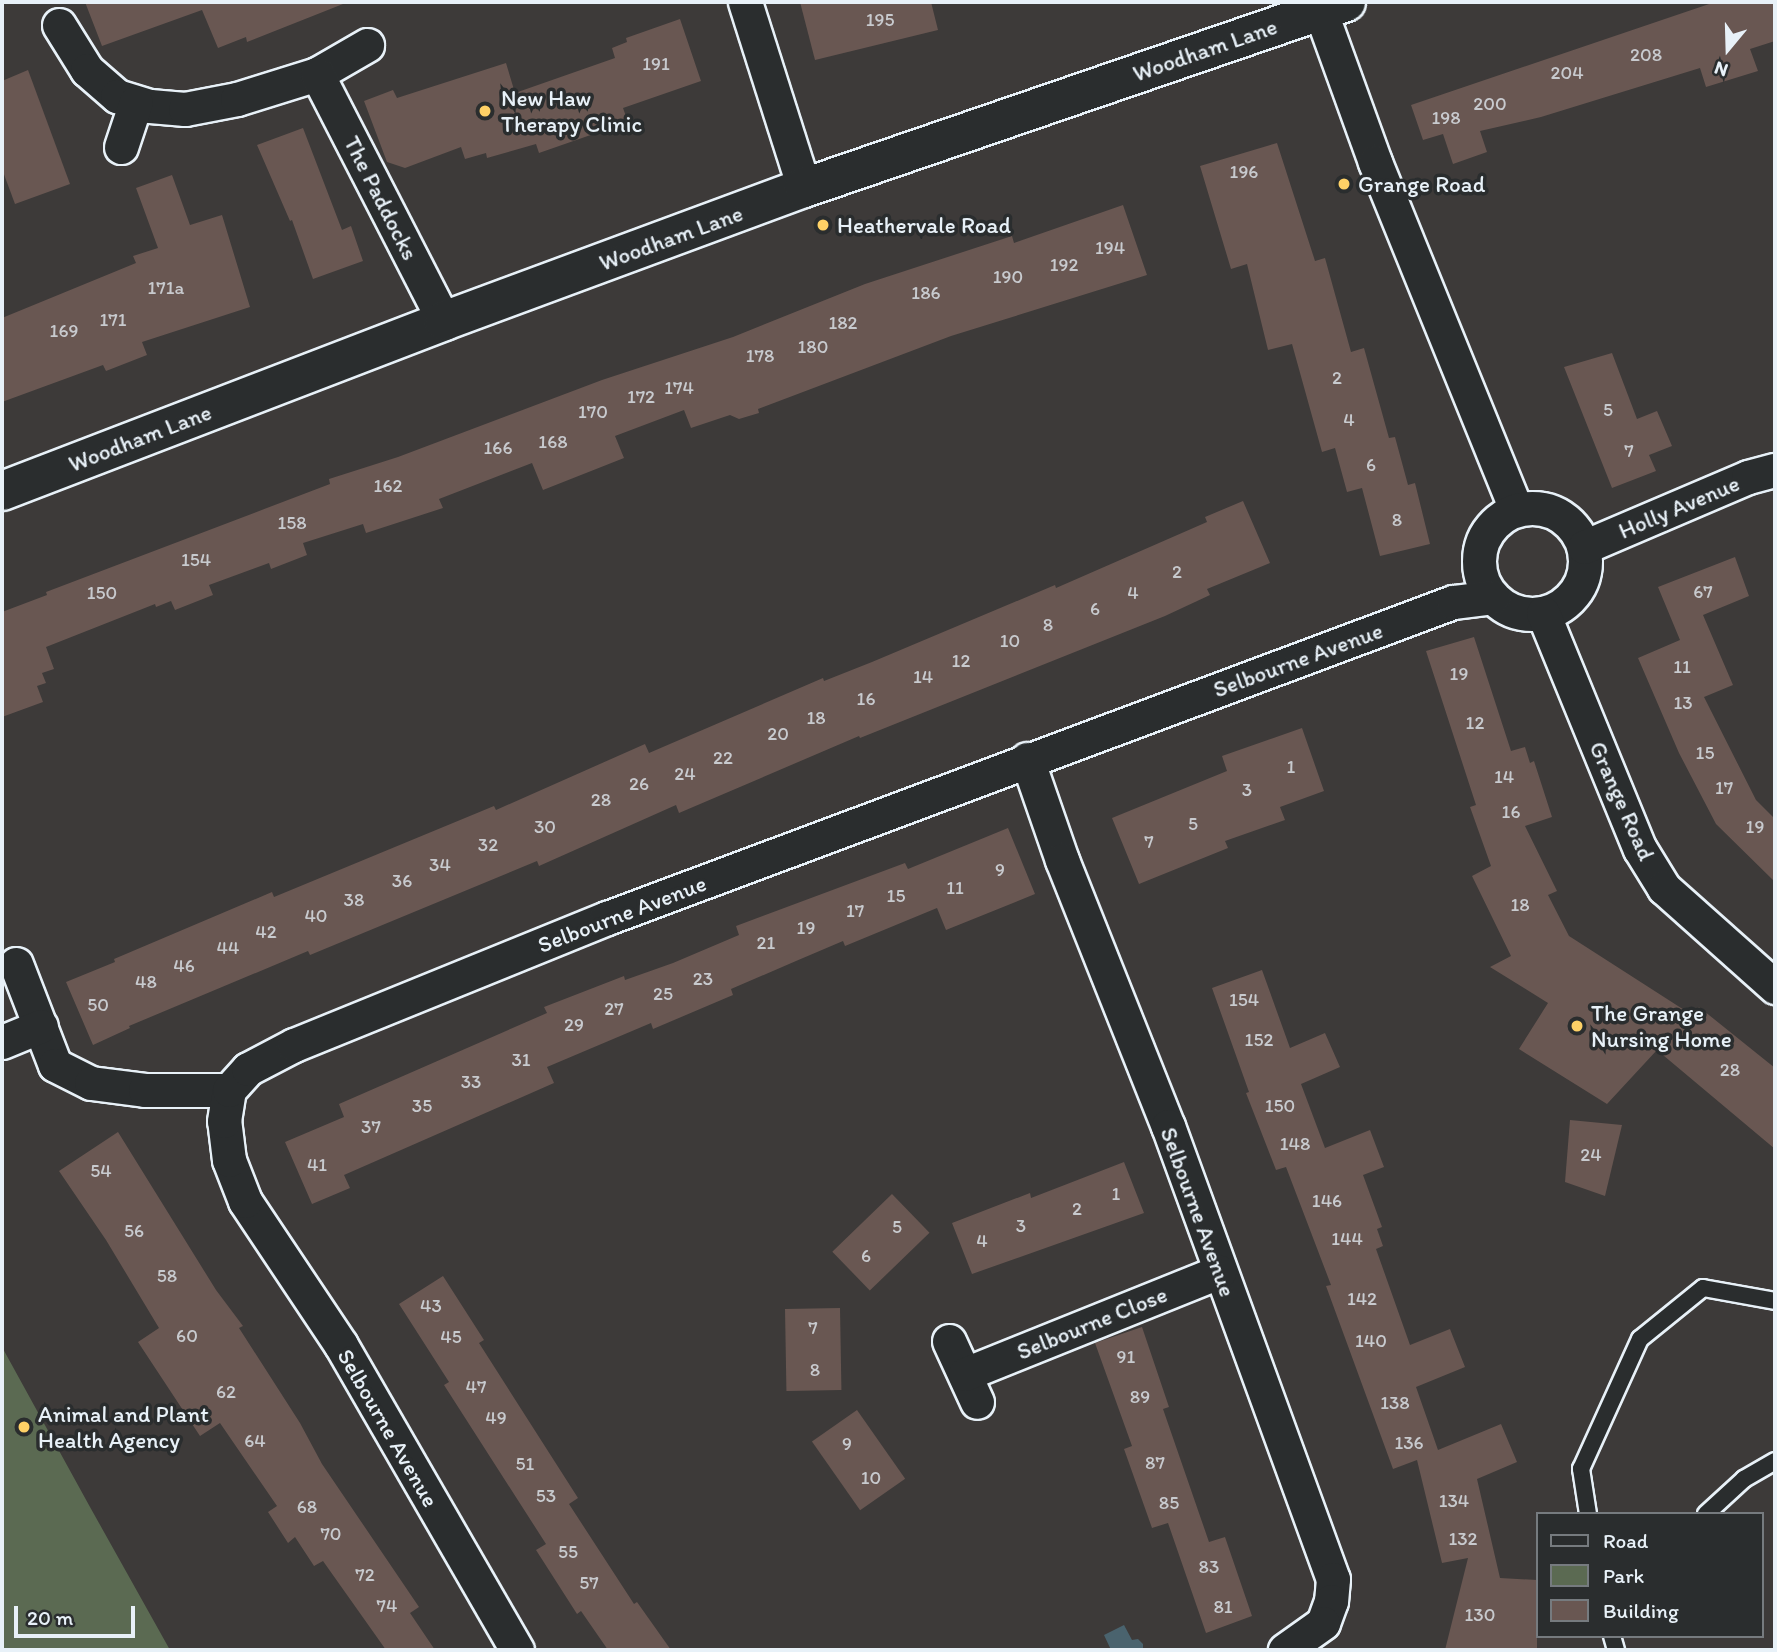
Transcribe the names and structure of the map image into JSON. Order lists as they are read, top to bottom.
{
  "streets": {
    "main road": ["Woodham Lane"],
    "street": [
      "The Paddocks",
      "Holly Avenue",
      "Selbourne Avenue",
      "Grange Road",
      "Selbourne Close"
    ]
  },
  "crossings": [
    ["Woodham Lane", "The Paddocks"],
    ["Holly Avenue", "Selbourne Avenue"],
    ["Holly Avenue", "Grange Road"],
    ["Selbourne Avenue", "Grange Road"],
    ["Selbourne Avenue", "Selbourne Close"]
  ],
  "places": [
    "New Haw Therapy Clinic",
    "Grange Road",
    "Heathervale Road",
    "The Grange Nursing Home",
    "Animal and Plant Health Agency"
  ],
  "house_numbers": [
    "195",
    "208",
    "191",
    "204",
    "200",
    "198",
    "196",
    "194",
    "192",
    "190",
    "171a",
    "186",
    "171",
    "182",
    "169",
    "180",
    "178",
    "2",
    "174",
    "172",
    "5",
    "170",
    "4",
    "168",
    "166",
    "7",
    "6",
    "162",
    "8",
    "158",
    "154",
    "2",
    "67",
    "150",
    "4",
    "6",
    "8",
    "10",
    "12",
    "11",
    "19",
    "14",
    "16",
    "13",
    "18",
    "12",
    "20",
    "15",
    "22",
    "1",
    "24",
    "14",
    "26",
    "17",
    "3",
    "28",
    "16",
    "5",
    "30",
    "19",
    "7",
    "32",
    "34",
    "9",
    "36",
    "11",
    "15",
    "38",
    "18",
    "17",
    "40",
    "19",
    "42",
    "21",
    "44",
    "46",
    "23",
    "48",
    "25",
    "154",
    "50",
    "27",
    "29",
    "152",
    "31",
    "28",
    "33",
    "35",
    "150",
    "37",
    "148",
    "24",
    "41",
    "54",
    "1",
    "146",
    "2",
    "3",
    "5",
    "56",
    "144",
    "4",
    "6",
    "58",
    "142",
    "43",
    "7",
    "60",
    "45",
    "140",
    "91",
    "8",
    "47",
    "62",
    "89",
    "138",
    "49",
    "64",
    "136",
    "9",
    "87",
    "51",
    "10",
    "53",
    "134",
    "85",
    "68",
    "70",
    "132",
    "55",
    "83",
    "72",
    "57",
    "74",
    "81",
    "130"
  ],
  "legend": ["Road", "Park", "Building"],
  "scale_bar": "20 m",
  "north": "bottom"
}
